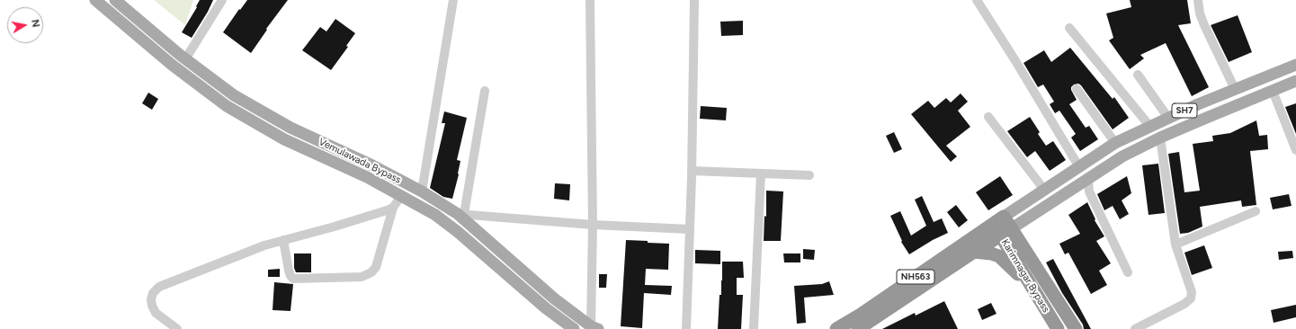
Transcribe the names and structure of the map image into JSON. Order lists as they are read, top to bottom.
{
  "streets": {
    "highway": ["Karimnagar Bypass", "NH563"],
    "main road": ["SH7", "Vemulawada Bypass"]
  },
  "crossings": [
    ["SH7", "Karimnagar Bypass"],
    ["SH7", "NH563"],
    ["Karimnagar Bypass", "NH563"]
  ],
  "north": "right"
}
